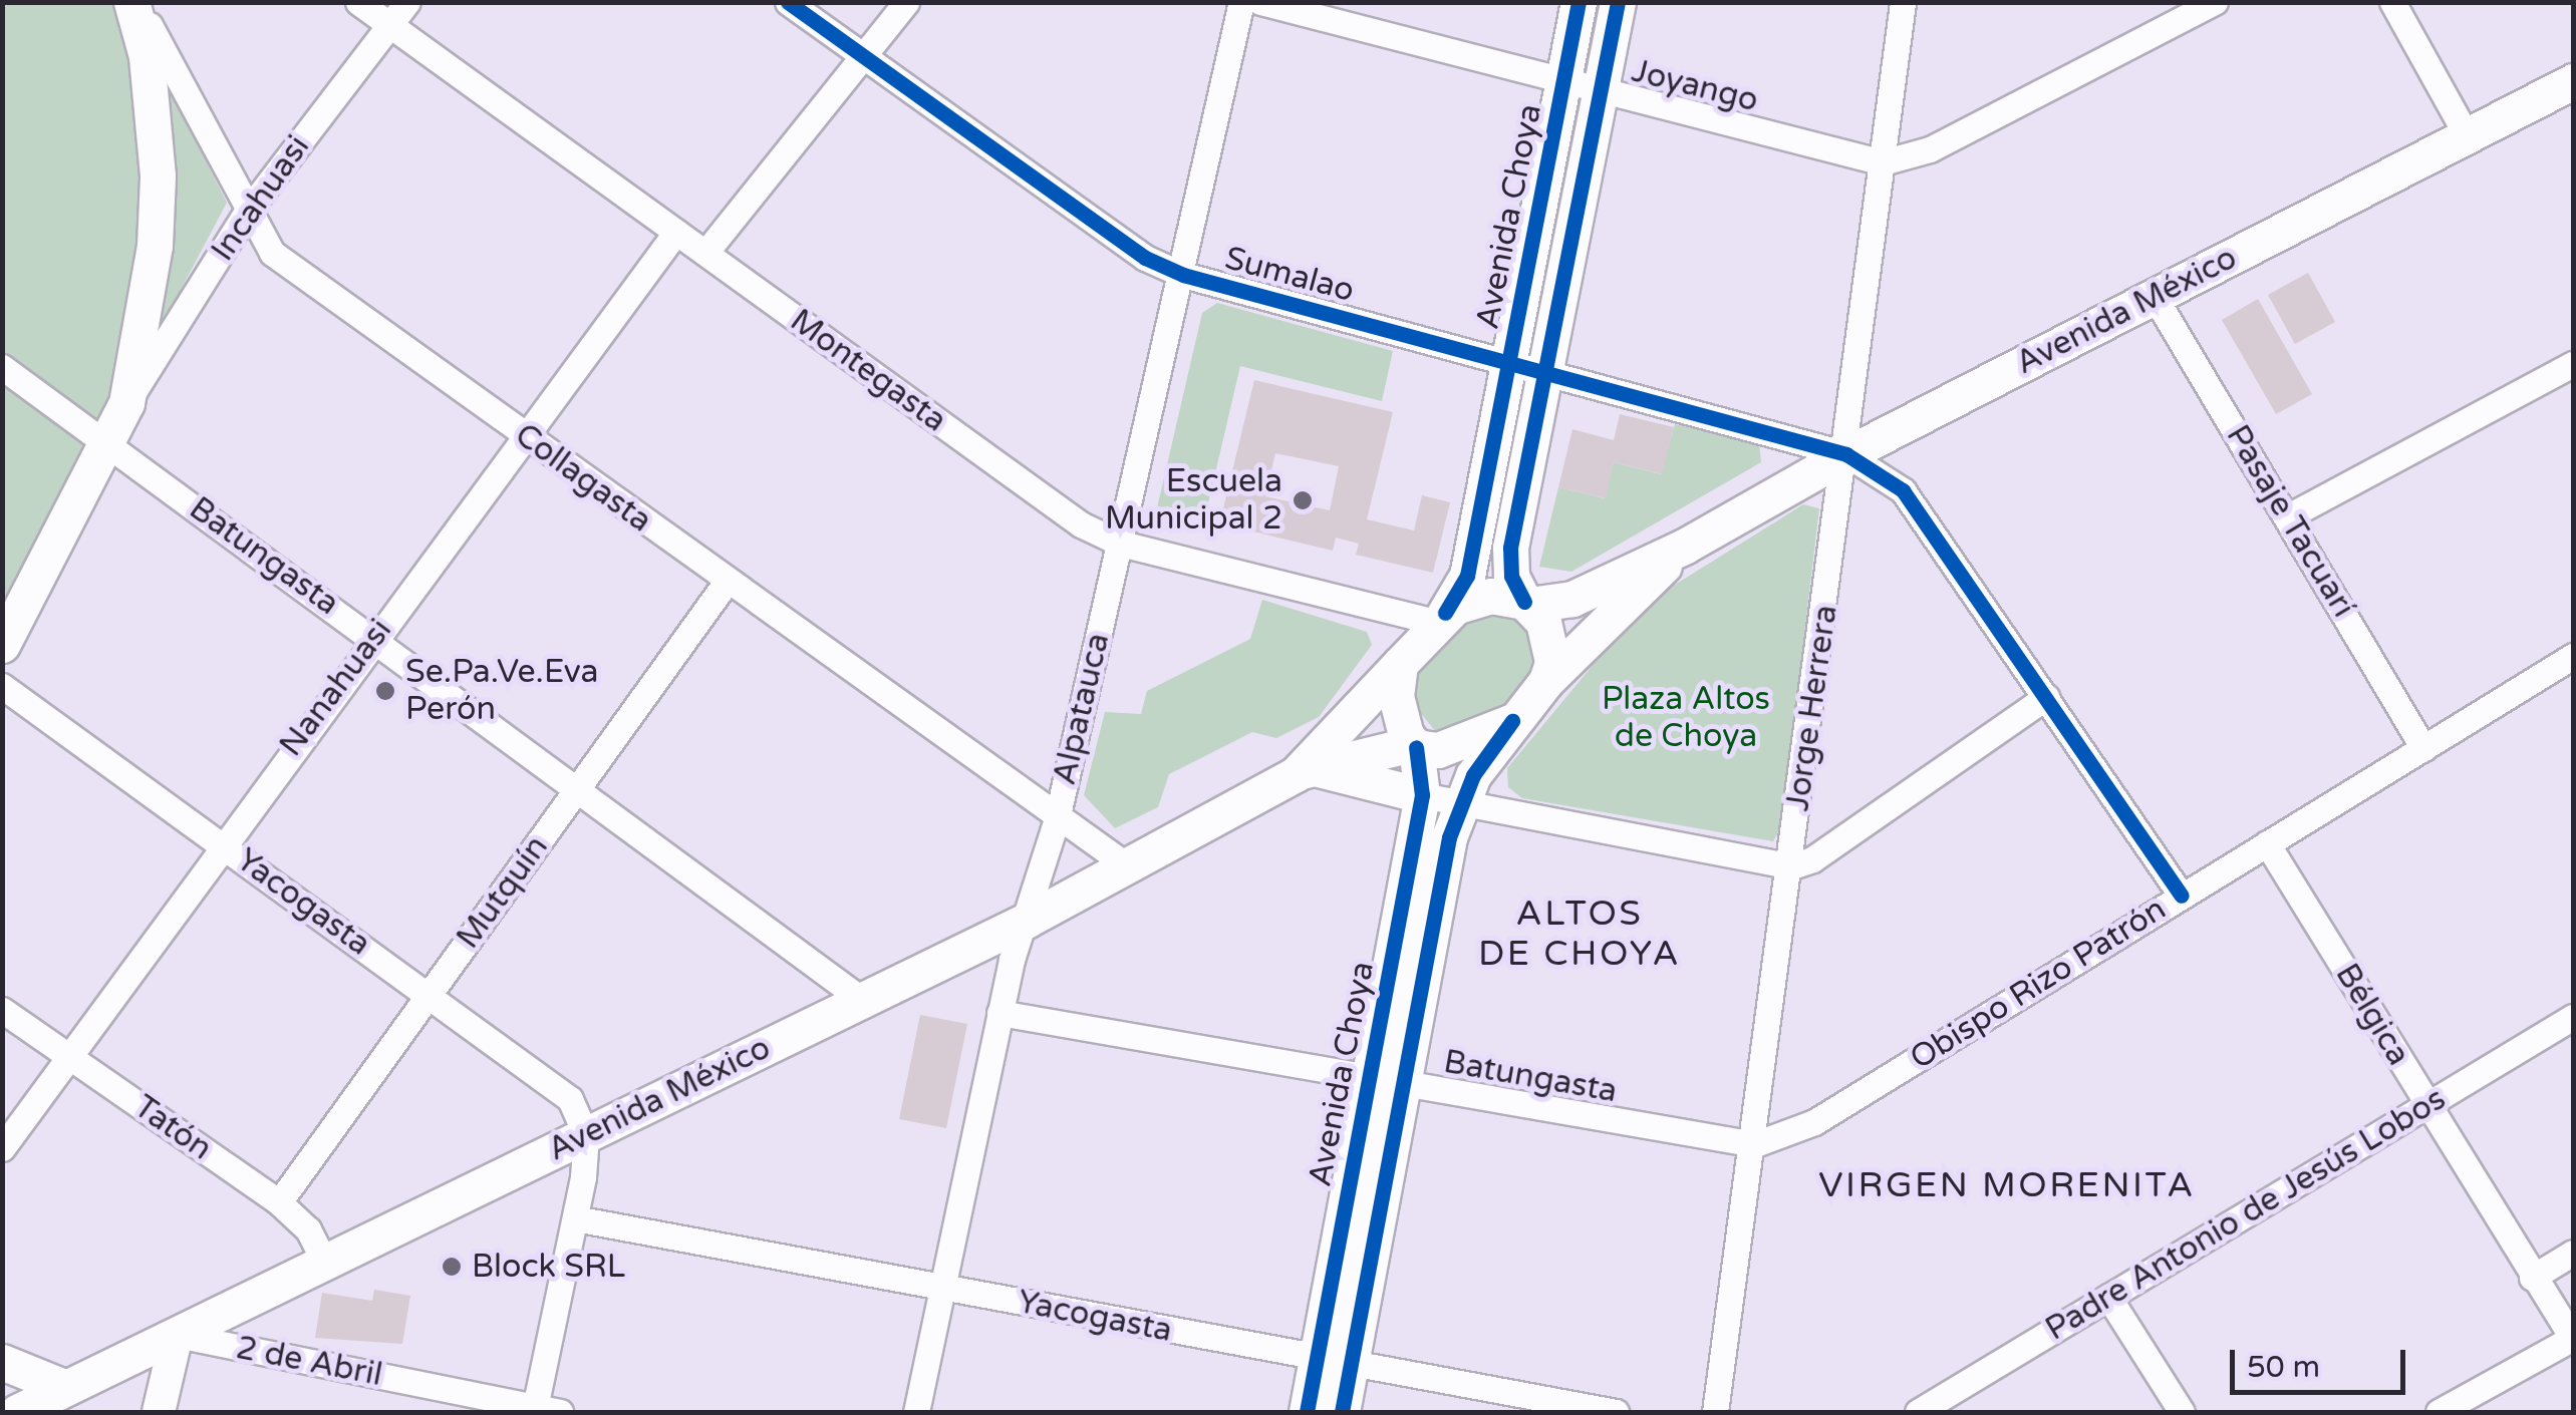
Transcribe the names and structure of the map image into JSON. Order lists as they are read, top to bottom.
{
  "streets": {
    "main road": ["Avenida Choya", "Avenida México"],
    "street": [
      "Joyango",
      "Incahuasi",
      "Sumalao",
      "Montegasta",
      "Collagasta",
      "Pasaje Tacuarí",
      "Batungasta",
      "Nanahuasi",
      "Jorge Herrera",
      "Alpatauca",
      "Mutquín",
      "Yacogasta",
      "Obispo Rizo Patrón",
      "Bélgica",
      "Tatón",
      "Padre Antonio de Jesús Lobos",
      "2 de Abril"
    ]
  },
  "crossings": [
    ["Joyango", "Avenida Choya"],
    ["Joyango", "Jorge Herrera"],
    ["Incahuasi", "Montegasta"],
    ["Incahuasi", "Collagasta"],
    ["Avenida Choya", "Sumalao"],
    ["Avenida Choya", "Avenida México"],
    ["Avenida Choya", "Montegasta"],
    ["Avenida Choya", "Batungasta"],
    ["Avenida Choya", "Yacogasta"],
    ["Sumalao", "Avenida México"],
    ["Sumalao", "Jorge Herrera"],
    ["Sumalao", "Alpatauca"],
    ["Sumalao", "Obispo Rizo Patrón"],
    ["Avenida México", "Montegasta"],
    ["Avenida México", "Collagasta"],
    ["Avenida México", "Pasaje Tacuarí"],
    ["Avenida México", "Batungasta"],
    ["Avenida México", "Jorge Herrera"],
    ["Avenida México", "Alpatauca"],
    ["Avenida México", "Yacogasta"],
    ["Avenida México", "Tatón"],
    ["Avenida México", "2 de Abril"],
    ["Montegasta", "Nanahuasi"],
    ["Montegasta", "Alpatauca"],
    ["Collagasta", "Nanahuasi"],
    ["Collagasta", "Alpatauca"],
    ["Collagasta", "Mutquín"],
    ["Pasaje Tacuarí", "Obispo Rizo Patrón"],
    ["Batungasta", "Nanahuasi"],
    ["Batungasta", "Jorge Herrera"],
    ["Batungasta", "Alpatauca"],
    ["Batungasta", "Mutquín"],
    ["Batungasta", "Obispo Rizo Patrón"],
    ["Nanahuasi", "Yacogasta"],
    ["Nanahuasi", "Tatón"],
    ["Jorge Herrera", "Obispo Rizo Patrón"],
    ["Alpatauca", "Yacogasta"],
    ["Mutquín", "Yacogasta"],
    ["Mutquín", "Tatón"],
    ["Obispo Rizo Patrón", "Bélgica"],
    ["Bélgica", "Padre Antonio de Jesús Lobos"]
  ],
  "districts": ["ALTOS DE CHOYA", "VIRGEN MORENITA"],
  "parks": ["Plaza Altos de Choya"],
  "places": ["Escuela Municipal 2", "Se.Pa.Ve.Eva Perón", "Block SRL"],
  "scale_bar": "50 m"
}
